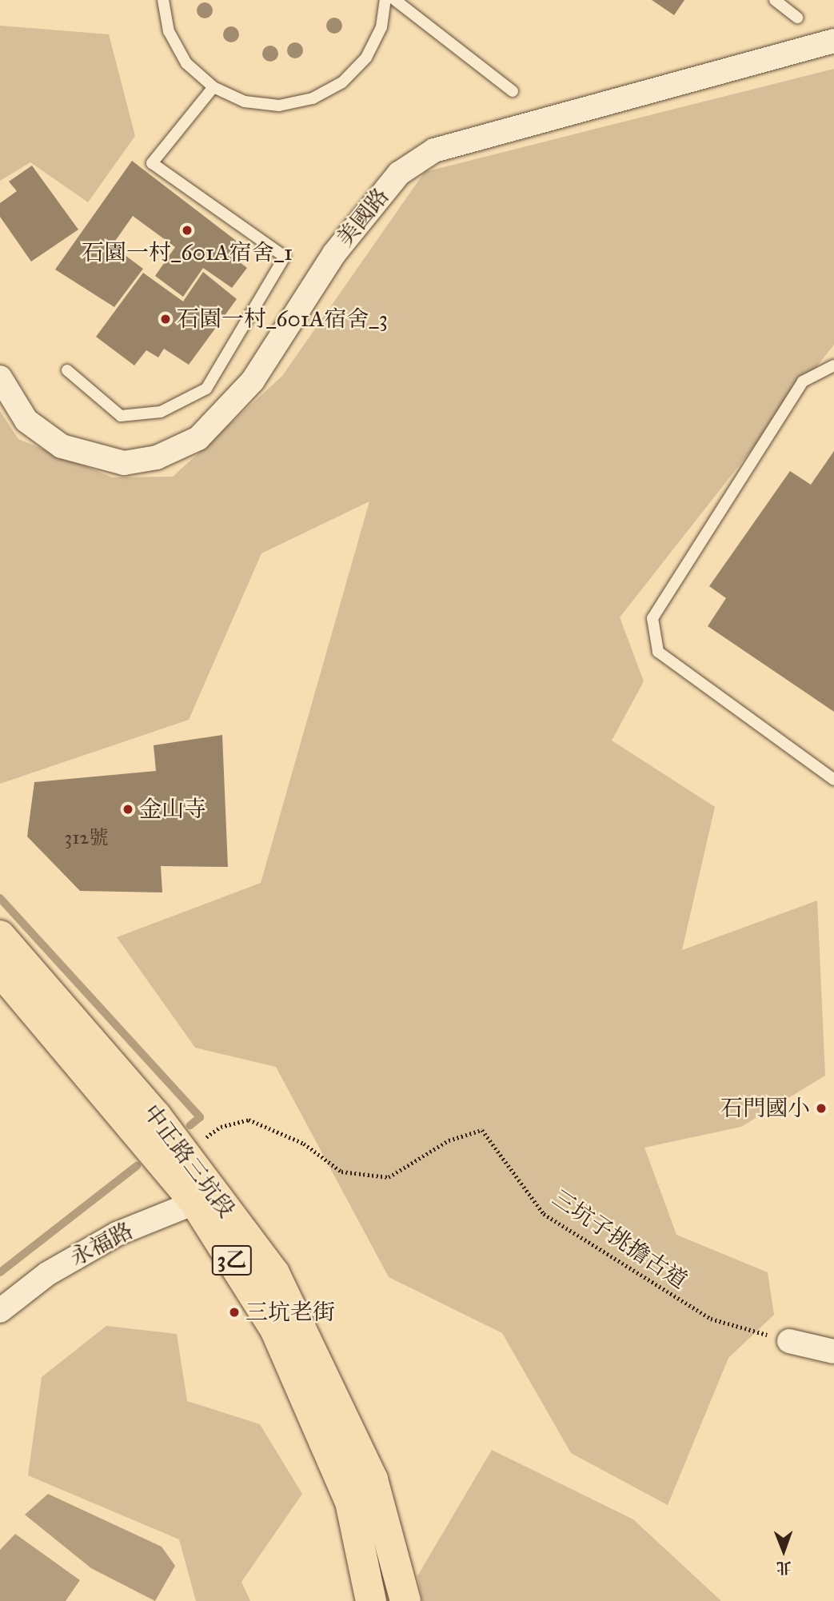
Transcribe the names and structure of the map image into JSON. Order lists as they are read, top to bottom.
{
  "streets": {
    "main road": ["中正路三坑段", "3乙"],
    "street": ["美國路", "永福路"],
    "path": ["三坑子挑擔古道"]
  },
  "crossings": [
    ["中正路三坑段", "永福路"]
  ],
  "places": [
    "石園一村_601A宿舍_1",
    "石園一村_601A宿舍_3",
    "金山寺",
    "石門國小",
    "三坑老街"
  ],
  "house_numbers": ["312號"],
  "north": "bottom"
}
